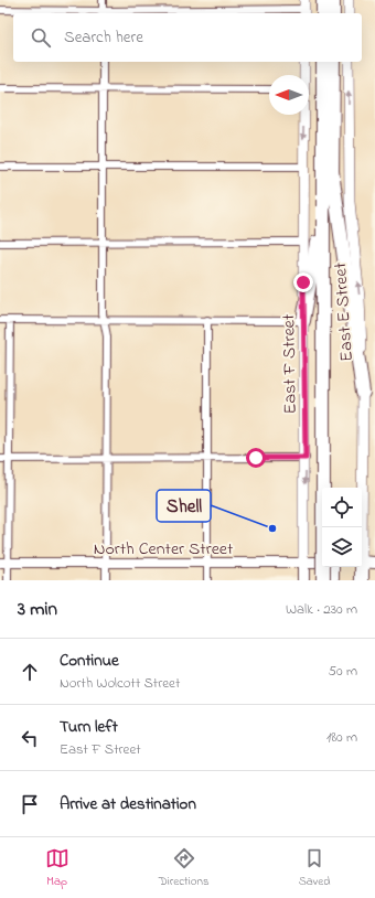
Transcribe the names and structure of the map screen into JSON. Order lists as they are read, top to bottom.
{
  "streets": {
    "main road": ["East E Street", "East F Street", "North Center Street"]
  },
  "crossings": [
    ["East F Street", "North Center Street"]
  ],
  "one_way": ["East E Street"],
  "places": ["Shell"],
  "north": "left",
  "page": {
    "search": "Search here",
    "heading": ["3 min", "Walk · 230 m"],
    "list": [
      ["Continue", "North Wolcott Street", "50 m"],
      ["Turn left", "East F Street", "180 m"],
      "Arrive at destination"
    ],
    "nav": ["Map", "Directions", "Saved"]
  }
}
